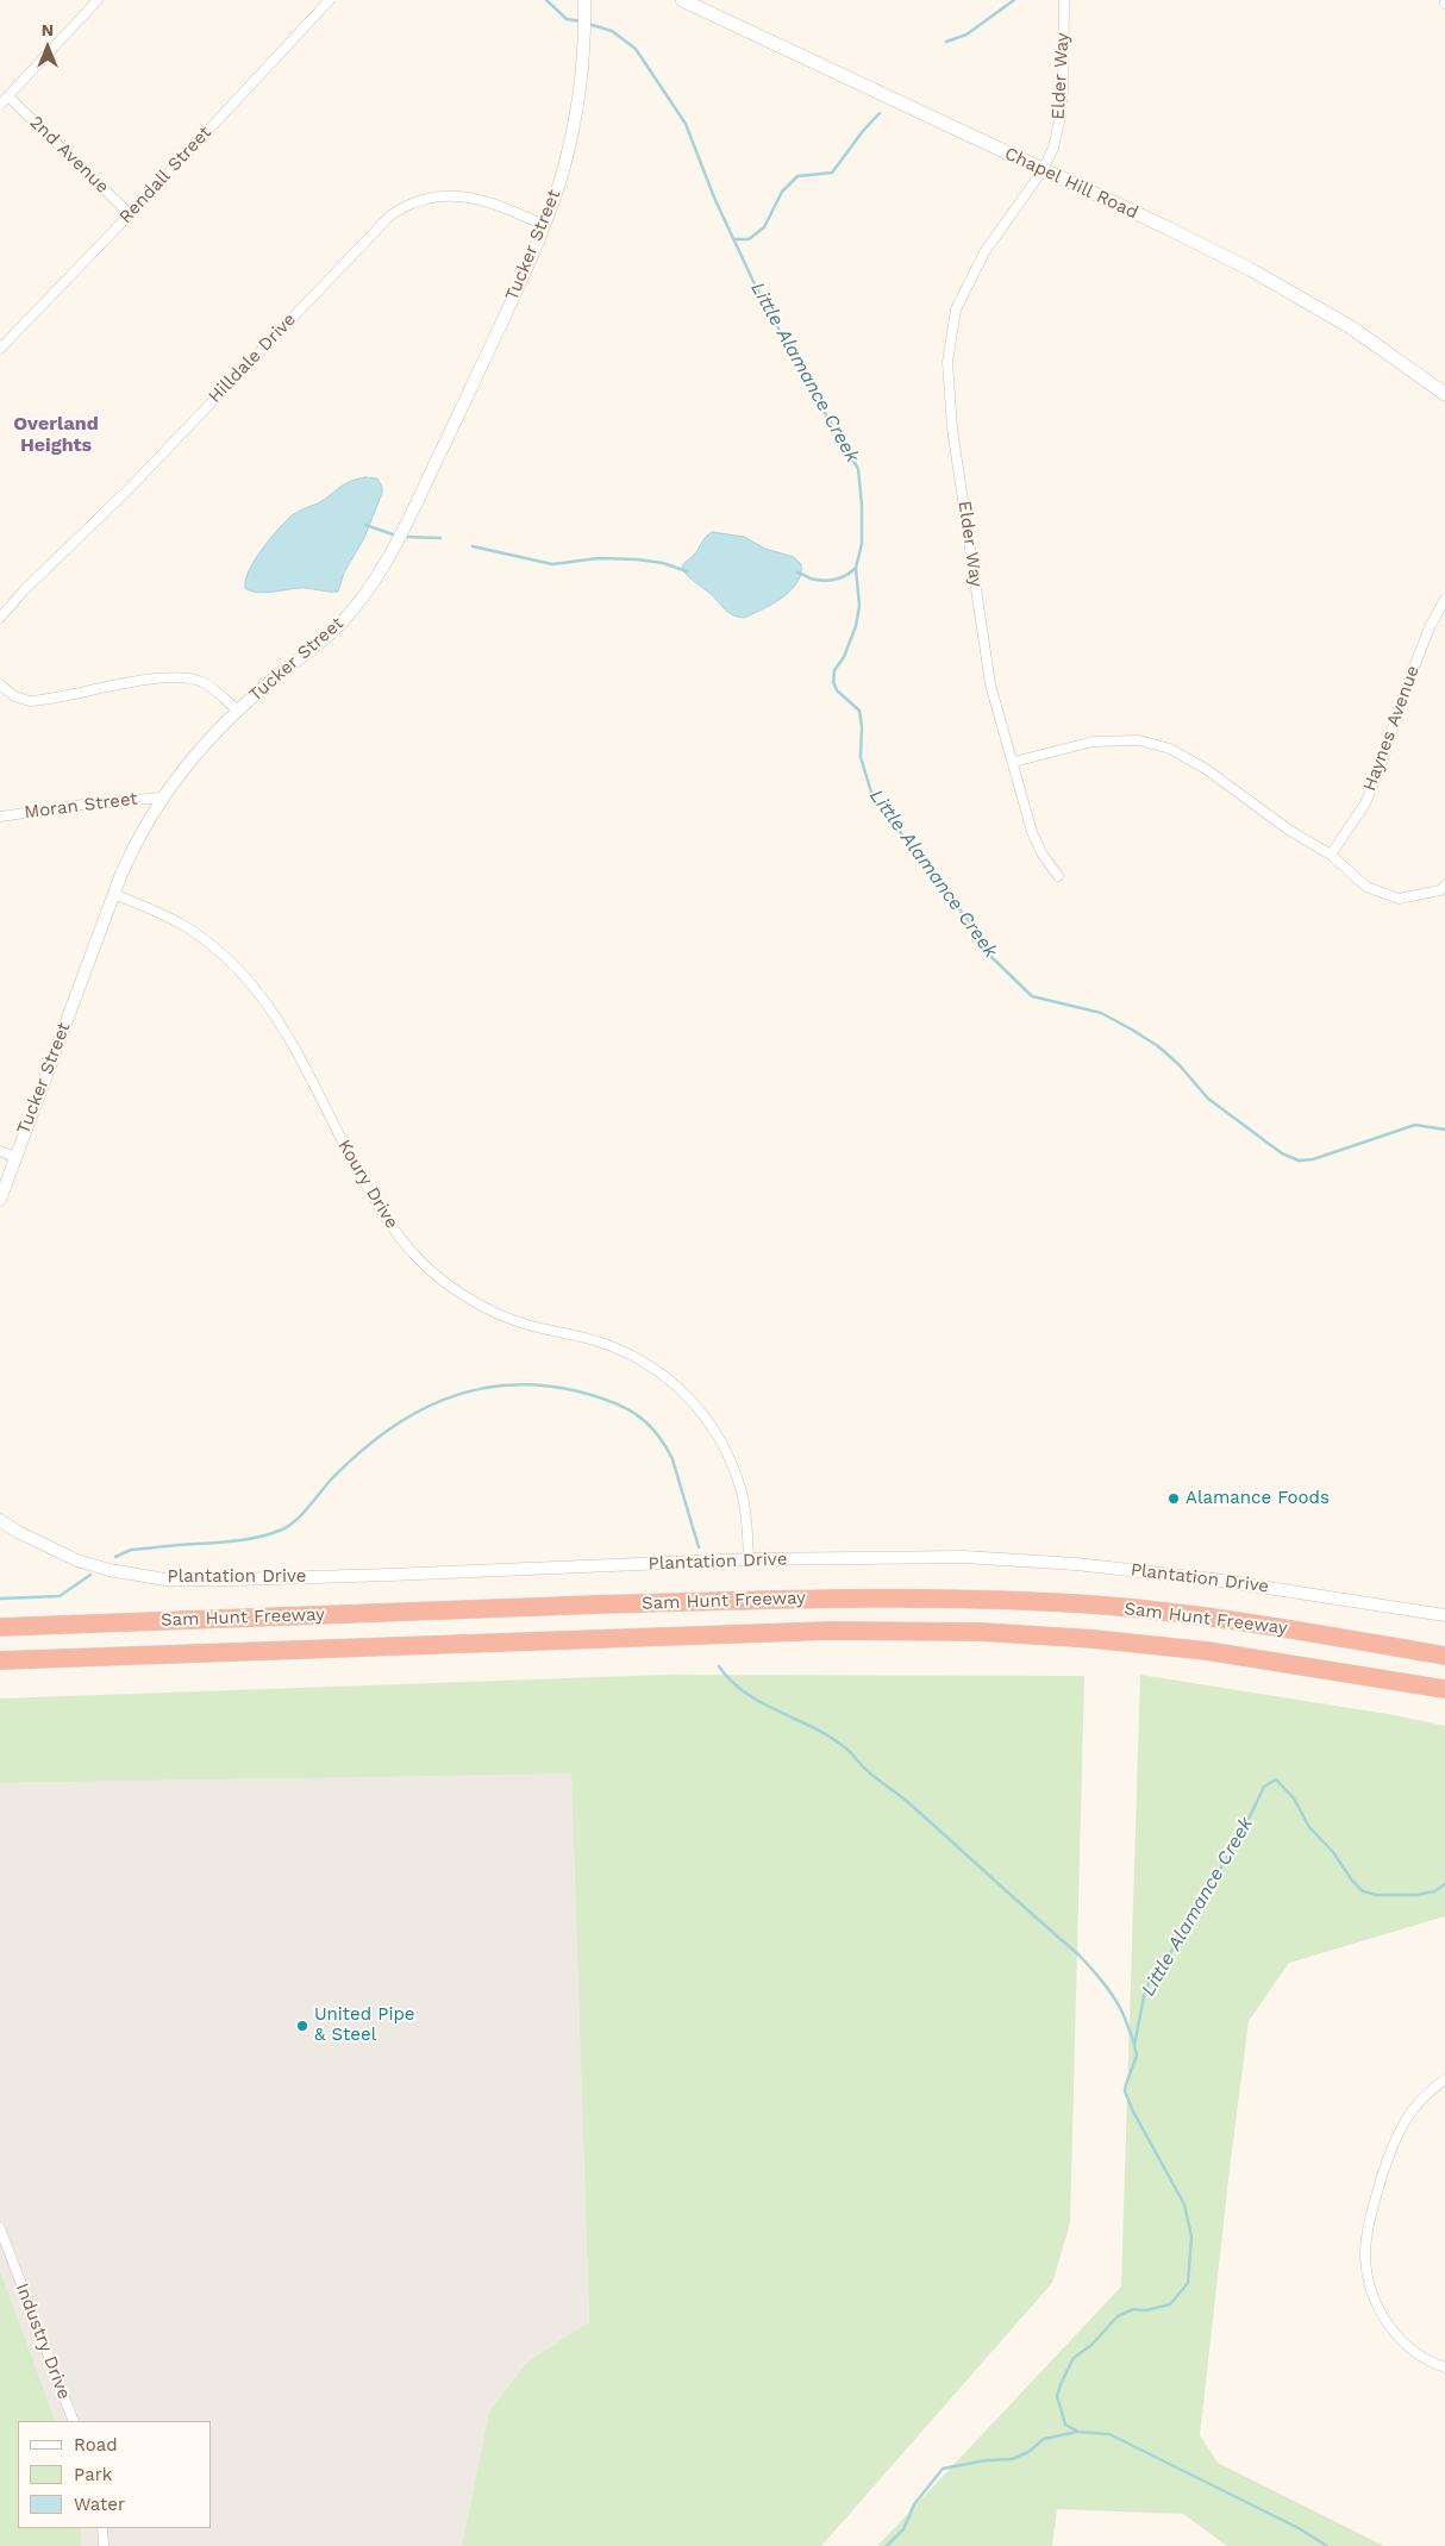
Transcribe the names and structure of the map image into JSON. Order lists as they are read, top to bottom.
{
  "streets": {
    "highway": ["Sam Hunt Freeway"],
    "main road": ["Chapel Hill Road"],
    "street": [
      "Elder Way",
      "2nd Avenue",
      "Rendall Street",
      "Tucker Street",
      "Hilldale Drive",
      "Haynes Avenue",
      "Moran Street",
      "Koury Drive",
      "Plantation Drive",
      "Industry Drive"
    ]
  },
  "crossings": [
    ["Elder Way", "Chapel Hill Road"],
    ["2nd Avenue", "Rendall Street"],
    ["Tucker Street", "Hilldale Drive"],
    ["Tucker Street", "Moran Street"],
    ["Tucker Street", "Koury Drive"],
    ["Koury Drive", "Plantation Drive"]
  ],
  "districts": ["Overland Heights"],
  "water": ["Little Alamance Creek"],
  "places": ["Alamance Foods", "United Pipe & Steel"],
  "legend": ["Road", "Park", "Water"],
  "north": "top"
}
